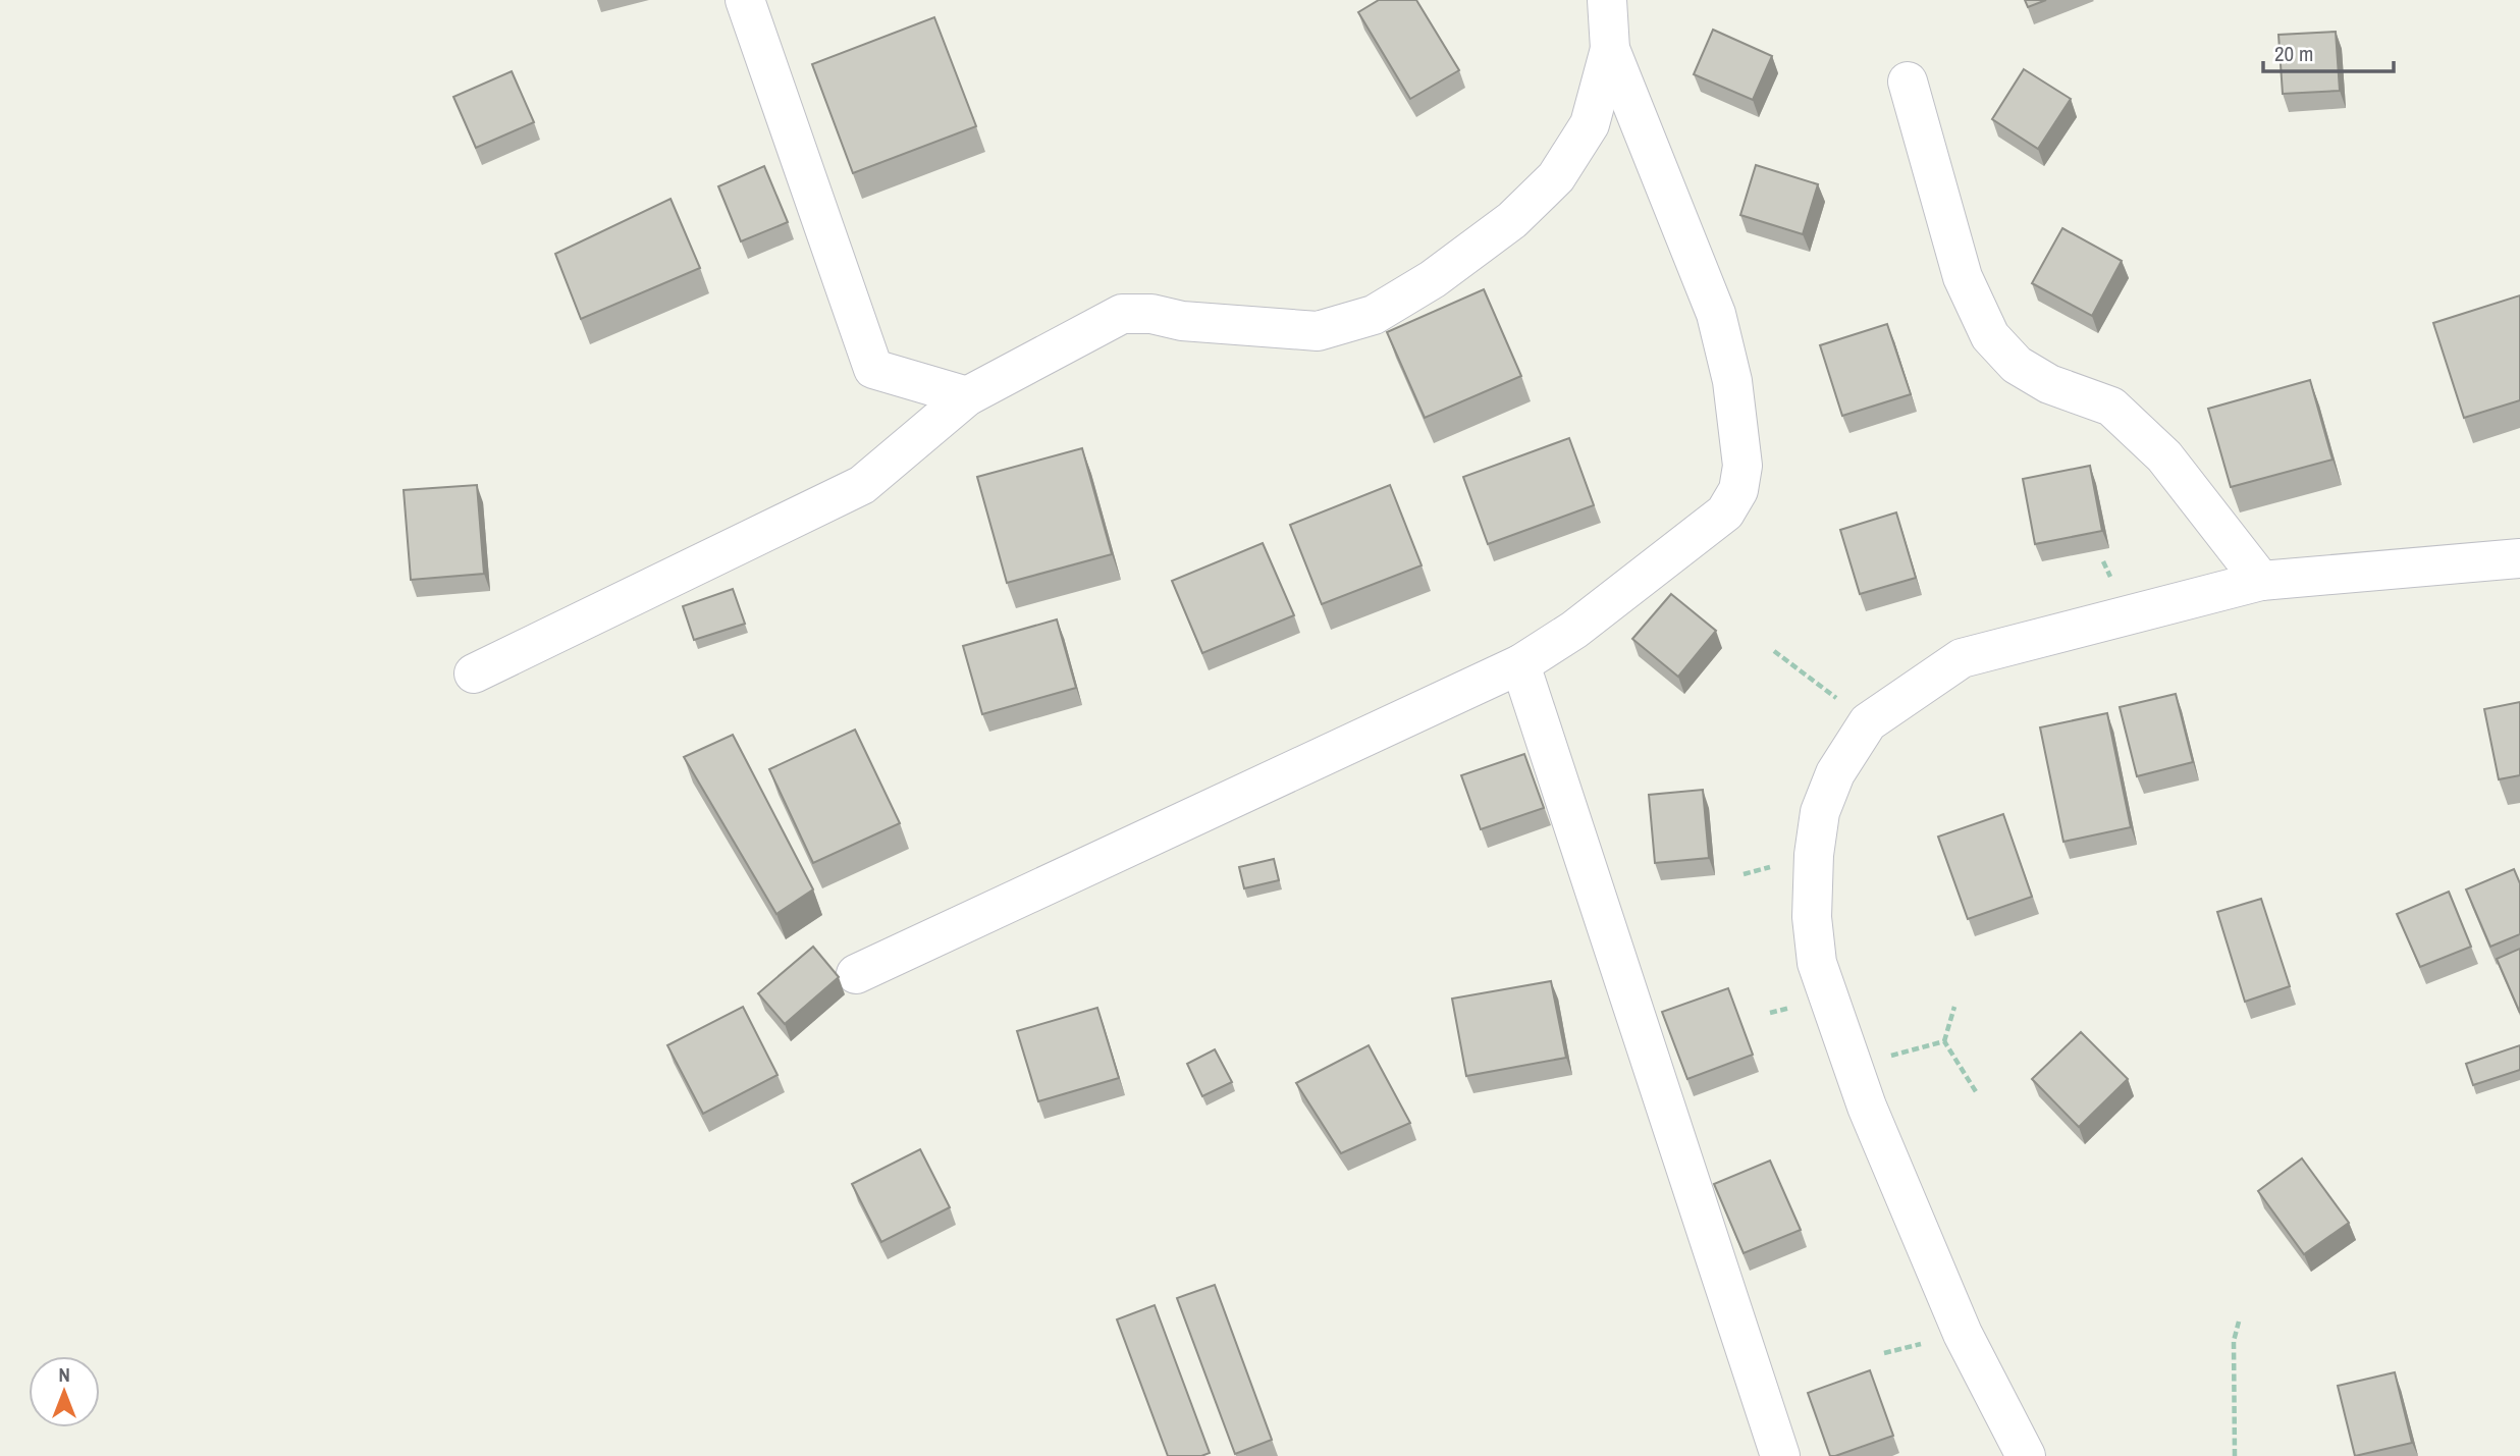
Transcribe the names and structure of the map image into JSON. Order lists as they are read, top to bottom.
{
  "scale_bar": "20 m",
  "north": "top"
}
